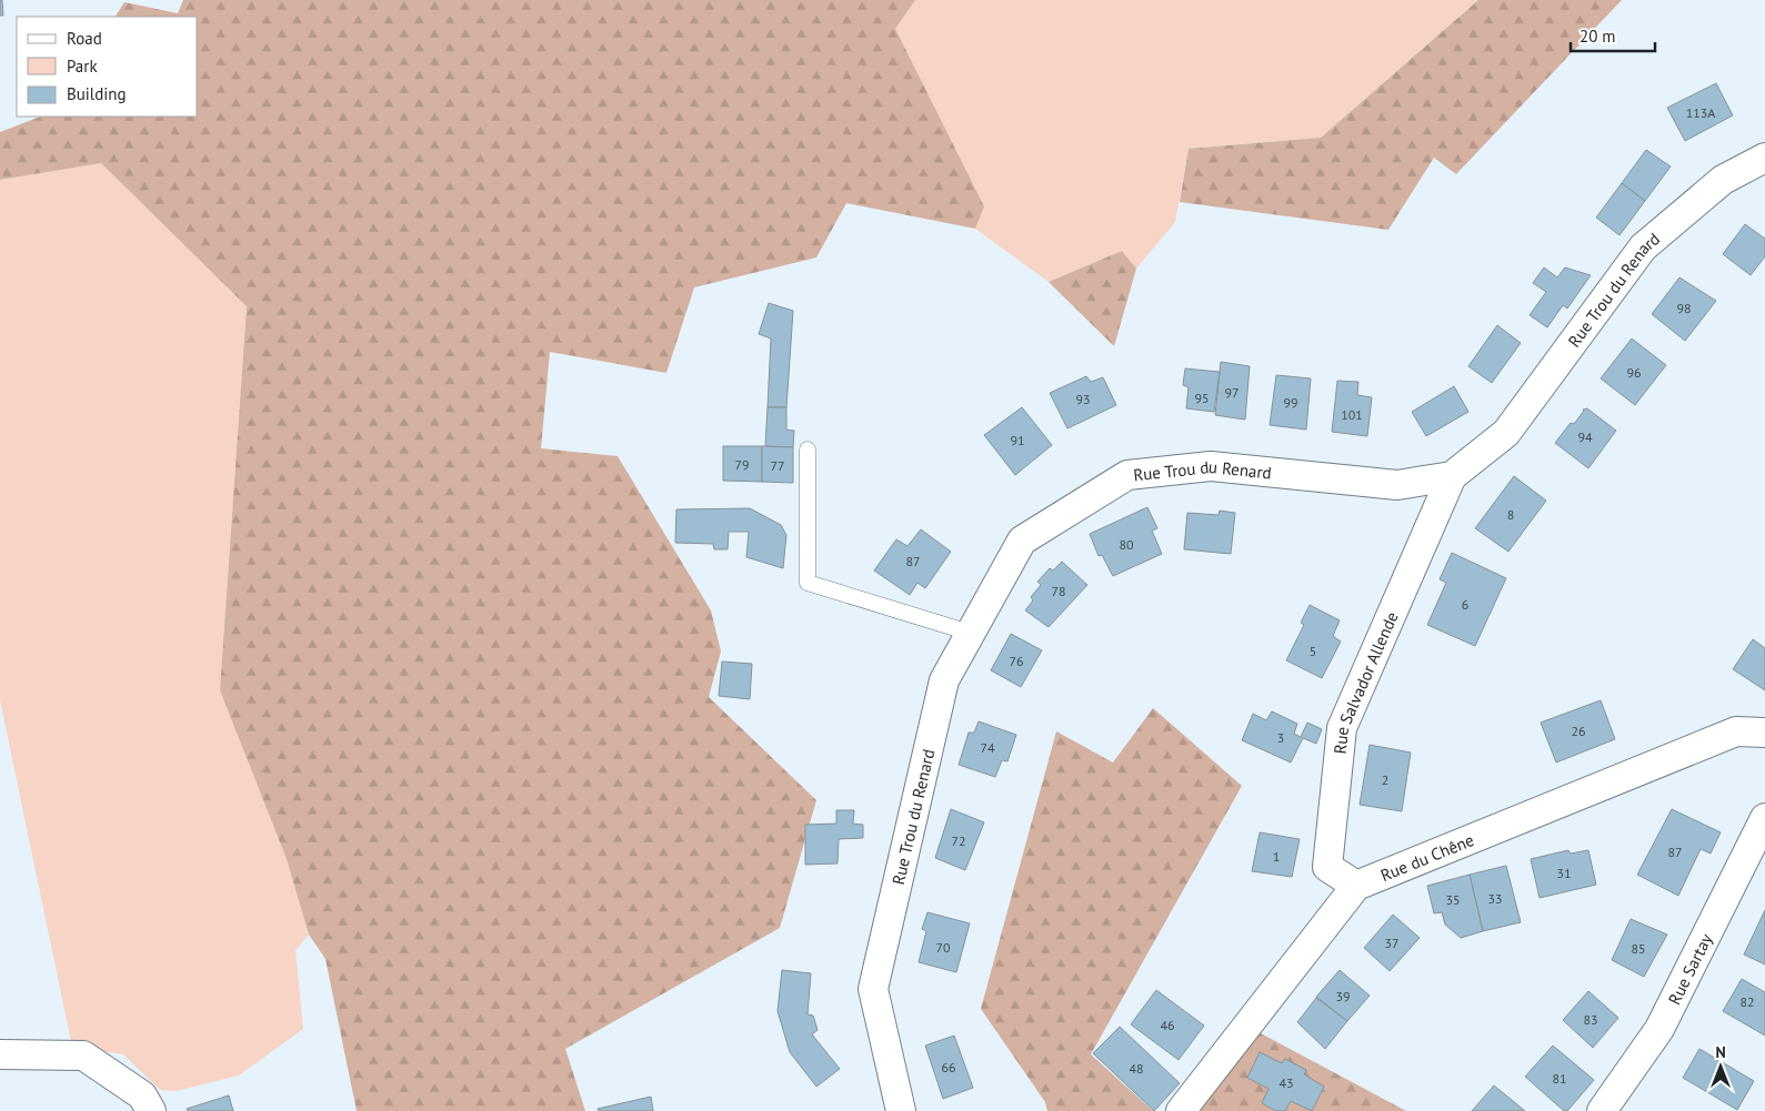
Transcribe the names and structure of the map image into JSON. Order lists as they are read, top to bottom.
{
  "streets": {
    "street": [
      "Rue Trou du Renard",
      "Rue Salvador Allende",
      "Rue du Chêne",
      "Rue Sartay"
    ]
  },
  "crossings": [
    ["Rue Trou du Renard", "Rue Salvador Allende"],
    ["Rue Salvador Allende", "Rue du Chêne"]
  ],
  "house_numbers": [
    "113A",
    "98",
    "96",
    "97",
    "95",
    "93",
    "99",
    "101",
    "94",
    "91",
    "79",
    "77",
    "8",
    "80",
    "87",
    "78",
    "6",
    "5",
    "76",
    "26",
    "3",
    "74",
    "2",
    "72",
    "87",
    "1",
    "31",
    "33",
    "35",
    "37",
    "70",
    "85",
    "39",
    "82",
    "83",
    "46",
    "66",
    "48",
    "81",
    "43"
  ],
  "legend": ["Road", "Park", "Building"],
  "scale_bar": "20 m",
  "north": "top"
}
